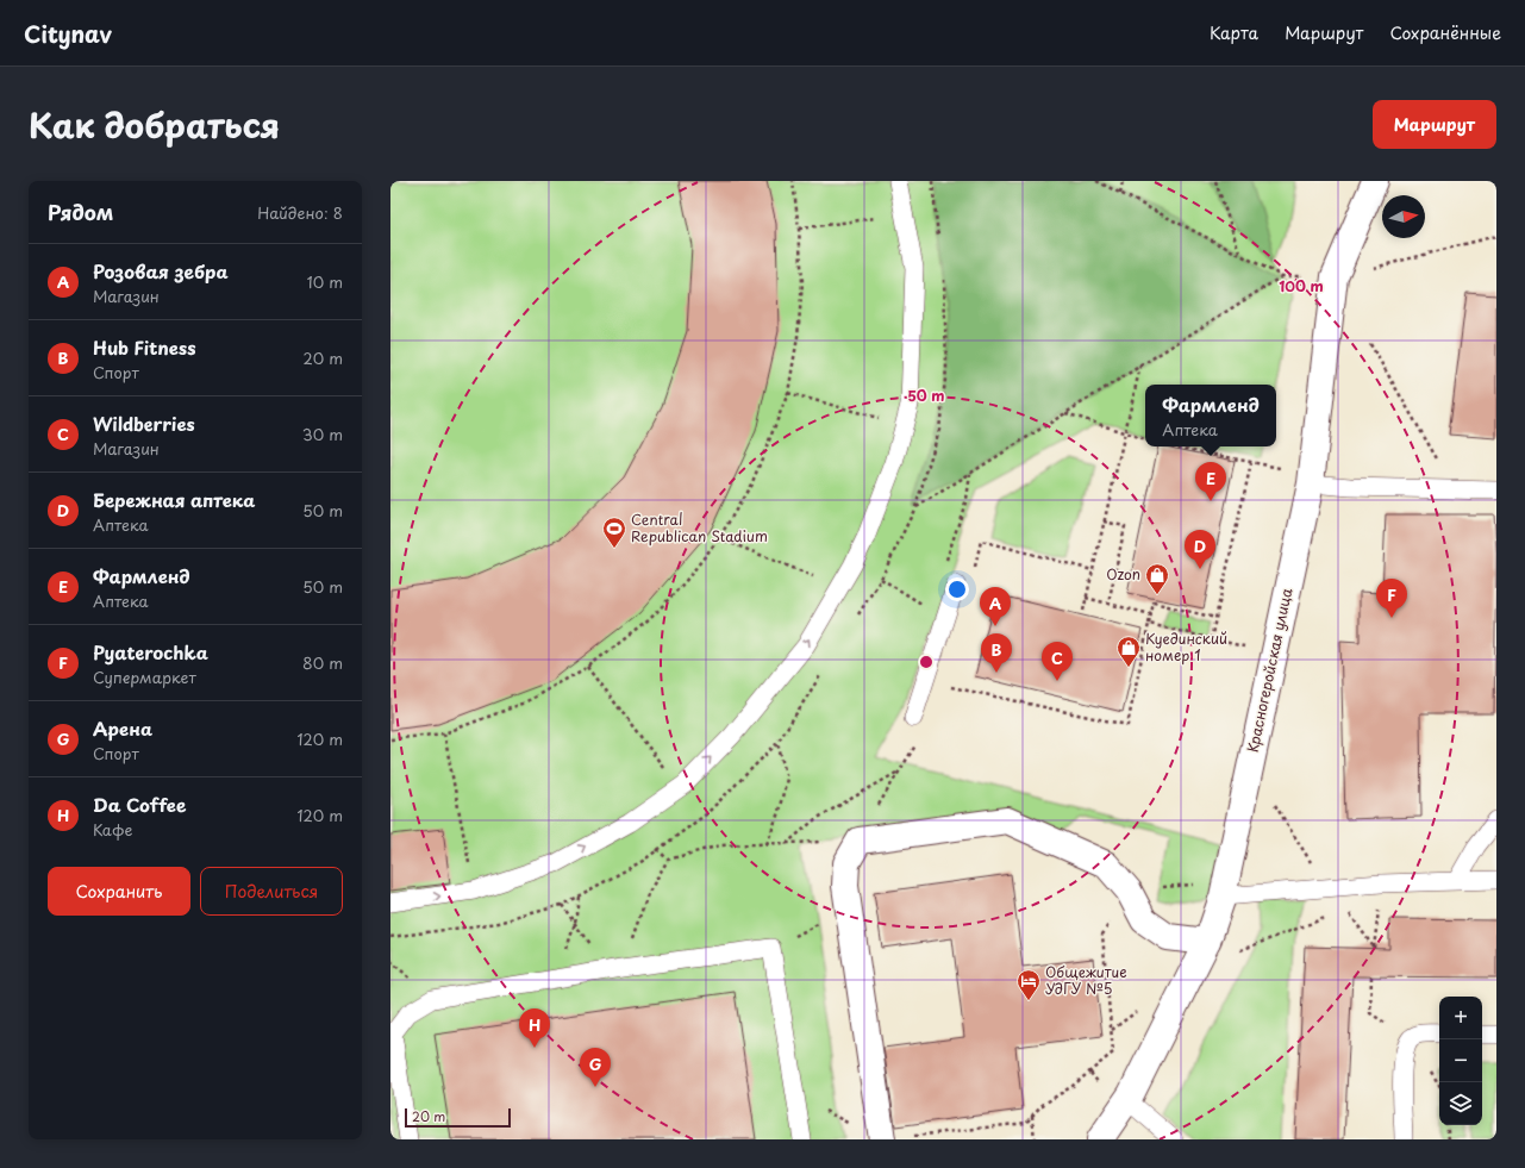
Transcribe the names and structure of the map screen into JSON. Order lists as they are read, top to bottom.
{
  "streets": {
    "street": ["Красногеройская улица"]
  },
  "places": {
    "sports": ["Central Republican Stadium"],
    "shop": ["Ozon", "Куединский номер 1"],
    "hotel": ["Общежитие УдГУ №5"]
  },
  "scale_bar": "20 m",
  "north": "right",
  "page": {
    "header": "Citynav",
    "nav": ["Карта", "Маршрут", "Сохранённые"],
    "title": "Как добраться",
    "buttons": [
      "Маршрут",
      ["Сохранить", "Поделиться"]
    ],
    "heading": ["Рядом", "Найдено: 8"],
    "list": [
      {
        "mark": "A",
        "name": "Розовая зебра",
        "note": "Магазин",
        "value": "10 m"
      },
      {
        "mark": "B",
        "name": "Hub Fitness",
        "note": "Спорт",
        "value": "20 m"
      },
      {
        "mark": "C",
        "name": "Wildberries",
        "note": "Магазин",
        "value": "30 m"
      },
      {
        "mark": "D",
        "name": "Бережная аптека",
        "note": "Аптека",
        "value": "50 m"
      },
      {
        "mark": "E",
        "name": "Фармленд",
        "note": "Аптека",
        "value": "50 m"
      },
      {
        "mark": "F",
        "name": "Pyaterochka",
        "note": "Супермаркет",
        "value": "80 m"
      },
      {
        "mark": "G",
        "name": "Арена",
        "note": "Спорт",
        "value": "120 m"
      },
      {
        "mark": "H",
        "name": "Da Coffee",
        "note": "Кафе",
        "value": "120 m"
      }
    ],
    "popup": ["Фармленд", "Аптека"],
    "pins": [
      "E",
      "D",
      "F",
      "A",
      "B",
      "C",
      "H",
      "G"
    ],
    "map_buttons": ["+", "−"],
    "scale": "20 m"
  },
  "rings": ["100 m", "50 m"]
}
